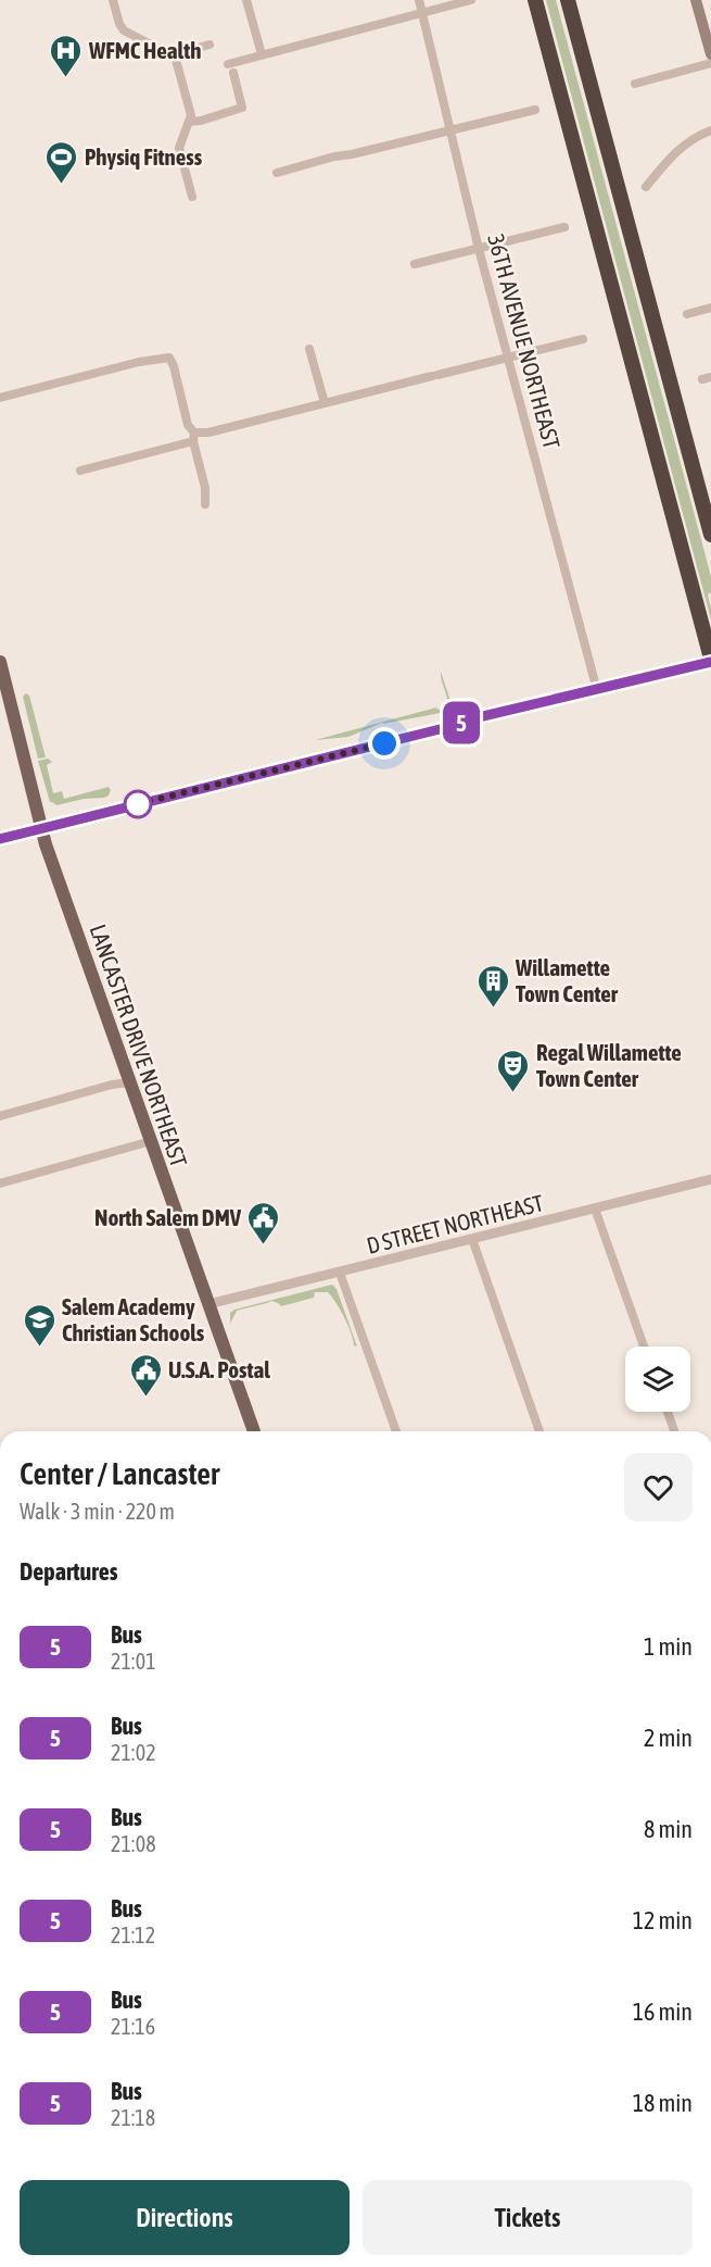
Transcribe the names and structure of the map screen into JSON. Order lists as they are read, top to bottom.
{
  "streets": {
    "main road": ["LANCASTER DRIVE NORTHEAST"],
    "street": ["36TH AVENUE NORTHEAST", "D STREET NORTHEAST"]
  },
  "crossings": [
    ["LANCASTER DRIVE NORTHEAST", "D STREET NORTHEAST"]
  ],
  "places": {
    "hospital": ["WFMC Health"],
    "sports": ["Physiq Fitness"],
    "building": ["Willamette Town Center"],
    "theatre": ["Regal Willamette Town Center"],
    "public building": ["North Salem DMV", "U.S.A. Postal"],
    "school or university": ["Salem Academy Christian Schools"]
  },
  "lines": ["bus line 5"],
  "page": {
    "on_map": "5",
    "heading": [
      ["Center / Lancaster", "Walk · 3 min · 220 m"],
      "Departures"
    ],
    "list": [
      {
        "mark": "5",
        "name": "Bus",
        "note": "21:01",
        "value": "1 min"
      },
      {
        "mark": "5",
        "name": "Bus",
        "note": "21:02",
        "value": "2 min"
      },
      {
        "mark": "5",
        "name": "Bus",
        "note": "21:08",
        "value": "8 min"
      },
      {
        "mark": "5",
        "name": "Bus",
        "note": "21:12",
        "value": "12 min"
      },
      {
        "mark": "5",
        "name": "Bus",
        "note": "21:16",
        "value": "16 min"
      },
      {
        "mark": "5",
        "name": "Bus",
        "note": "21:18",
        "value": "18 min"
      }
    ],
    "buttons": ["Directions", "Tickets"]
  }
}
